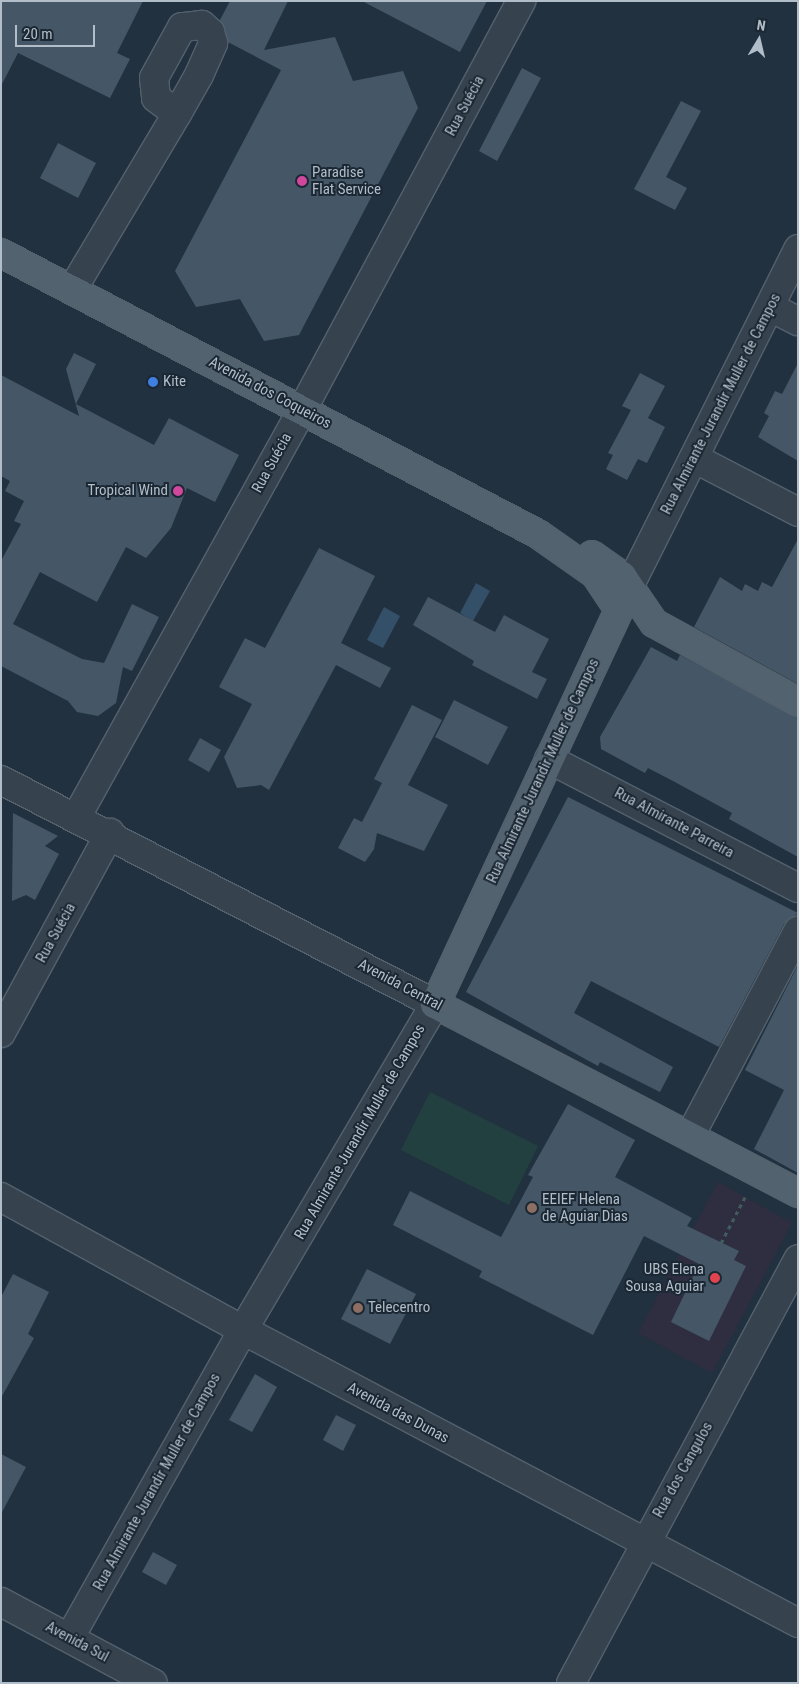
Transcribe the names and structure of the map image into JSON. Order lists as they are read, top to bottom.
{
  "streets": {
    "main road": ["Avenida dos Coqueiros", "Rua Almirante Jurandir Muller de Campos", "Avenida Central"],
    "street": [
      "Rua Suécia",
      "Rua Almirante Parreira",
      "Avenida das Dunas",
      "Rua dos Cangulos",
      "Avenida Sul"
    ]
  },
  "crossings": [
    ["Rua Suécia", "Avenida dos Coqueiros"],
    ["Rua Suécia", "Avenida Central"],
    ["Avenida dos Coqueiros", "Rua Almirante Jurandir Muller de Campos"],
    ["Rua Almirante Jurandir Muller de Campos", "Rua Almirante Parreira"],
    ["Rua Almirante Jurandir Muller de Campos", "Avenida Central"],
    ["Rua Almirante Jurandir Muller de Campos", "Avenida das Dunas"],
    ["Rua Almirante Jurandir Muller de Campos", "Avenida Sul"],
    ["Avenida das Dunas", "Rua dos Cangulos"]
  ],
  "places": [
    "Paradise Flat Service",
    "Kite",
    "Tropical Wind",
    "EEIEF Helena de Aguiar Dias",
    "UBS Elena Sousa Aguiar",
    "Telecentro"
  ],
  "scale_bar": "20 m",
  "north": "top"
}
